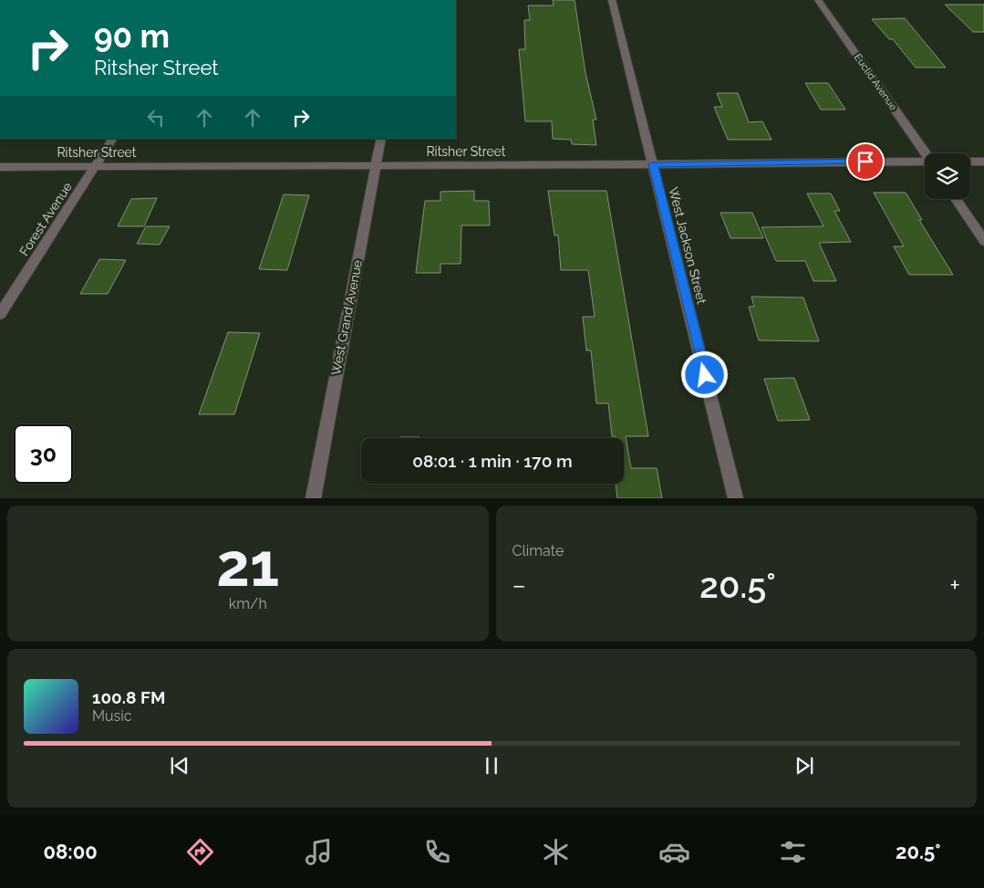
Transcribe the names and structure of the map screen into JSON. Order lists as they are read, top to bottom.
{
  "streets": {
    "street": [
      "Euclid Avenue",
      "Ritsher Street",
      "Forest Avenue",
      "West Jackson Street",
      "West Grand Avenue"
    ]
  },
  "crossings": [
    ["Ritsher Street", "Forest Avenue"],
    ["Ritsher Street", "West Jackson Street"],
    ["Ritsher Street", "West Grand Avenue"]
  ],
  "page": {
    "turn": ["90 m", "Ritsher Street"],
    "limit": "30",
    "trip": "08:01 · 1 min · 170 m",
    "tile": [
      ["21", "km/h"],
      "Climate"
    ],
    "heat": ["−", "20.5°", "+"],
    "song": ["100.8 FM", "Music"],
    "tabs": ["08:00", "20.5°"]
  }
}
